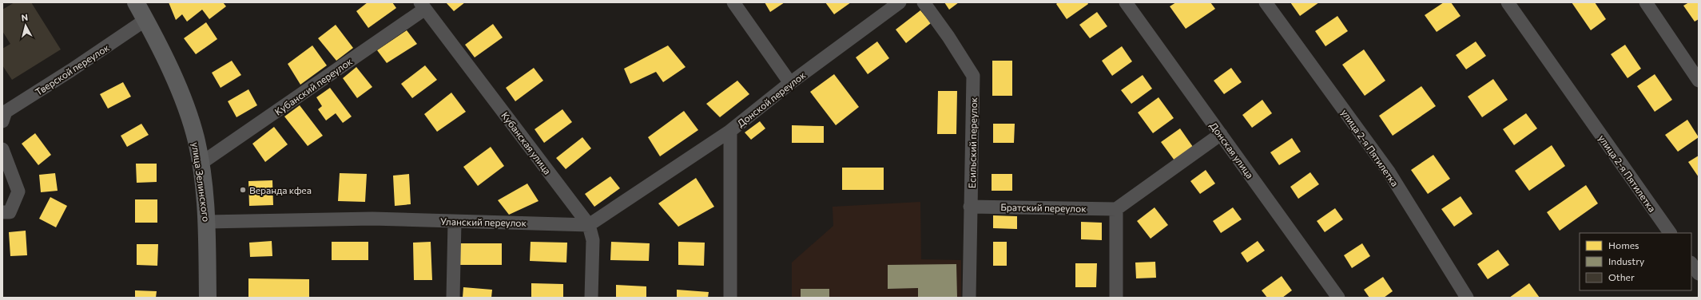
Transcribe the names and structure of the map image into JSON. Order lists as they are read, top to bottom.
{
  "streets": {
    "main road": ["улица Зелинского"],
    "street": [
      "Тверской переулок",
      "Кубанский переулок",
      "Донской переулок",
      "Кубанская улица",
      "Есильский переулок",
      "улица 2-я Пятилетка",
      "Донская улица",
      "Братский переулок",
      "Уланский переулок"
    ]
  },
  "crossings": [
    ["Тверской переулок", "улица Зелинского"],
    ["Кубанский переулок", "Кубанская улица"],
    ["Кубанский переулок", "улица Зелинского"],
    ["Кубанская улица", "Уланский переулок"],
    ["Есильский переулок", "Братский переулок"],
    ["улица Зелинского", "Уланский переулок"]
  ],
  "places": ["Веранда кфеа"],
  "legend": ["Homes", "Industry", "Other"],
  "north": "top"
}
